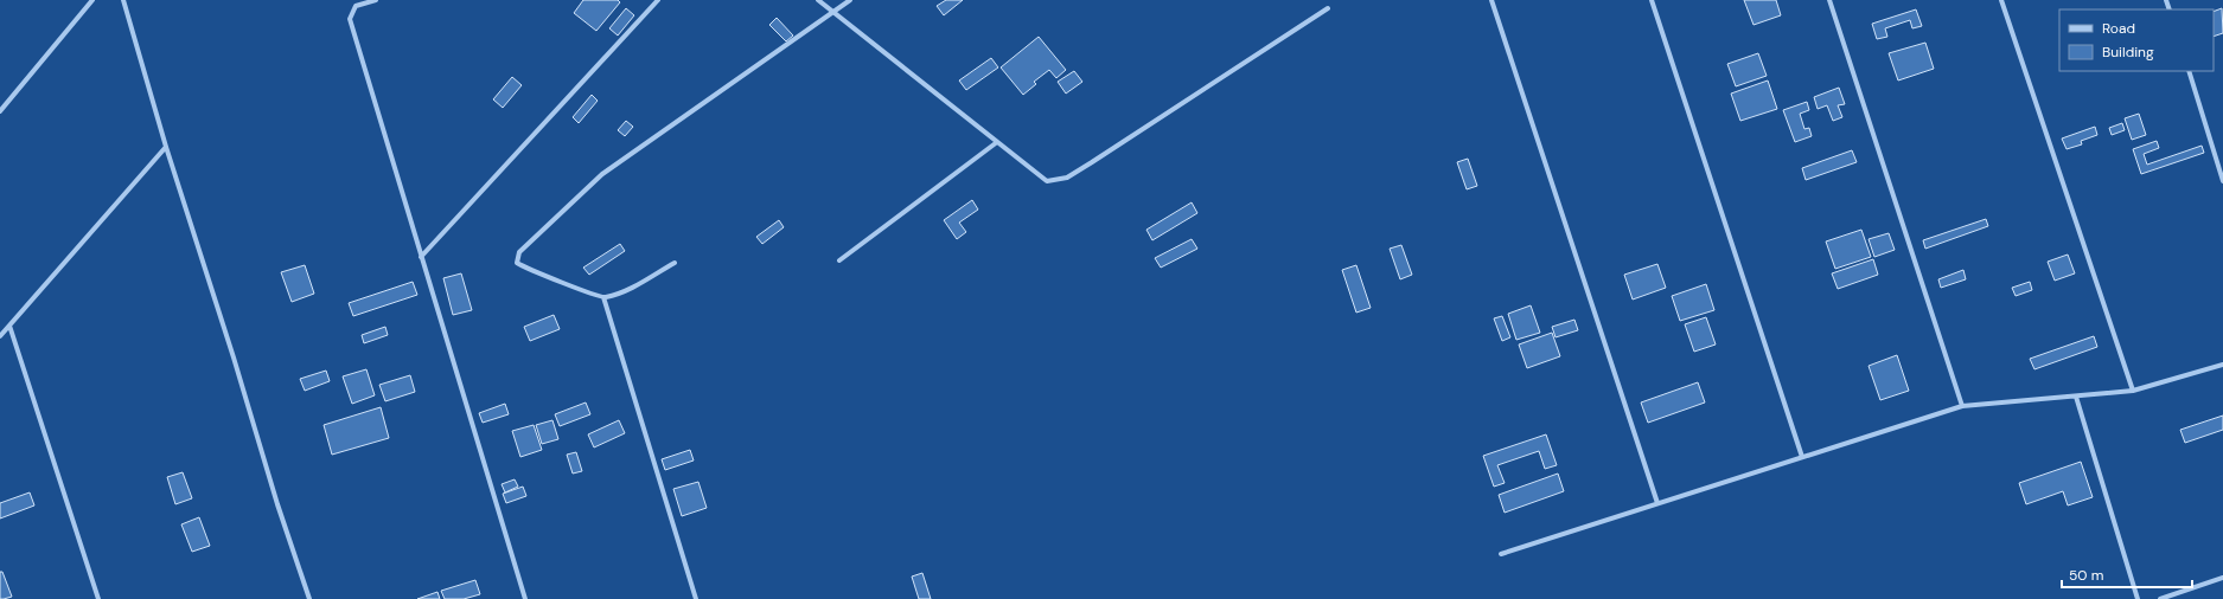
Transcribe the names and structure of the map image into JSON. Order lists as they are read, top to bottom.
{
  "legend": ["Road", "Building"],
  "scale_bar": "50 m"
}
